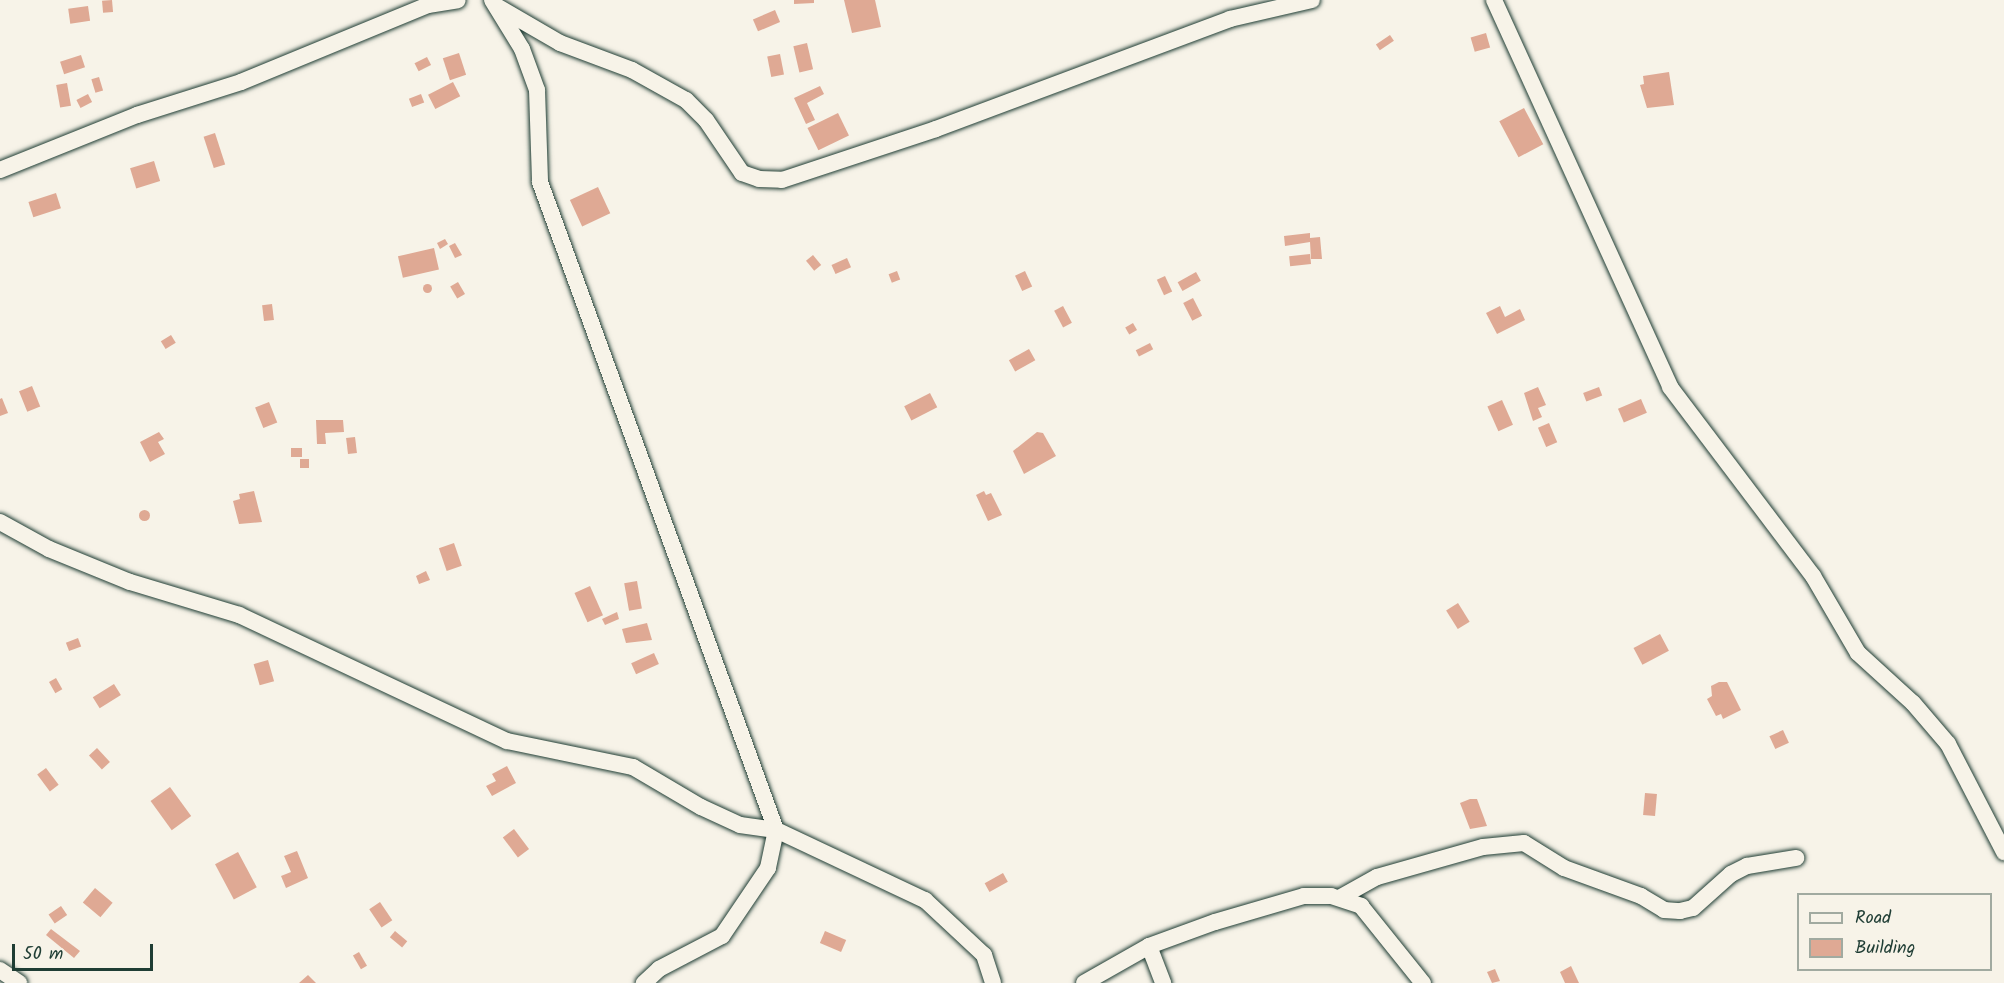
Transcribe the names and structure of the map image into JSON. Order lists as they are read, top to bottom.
{
  "legend": ["Road", "Building"],
  "scale_bar": "50 m"
}
